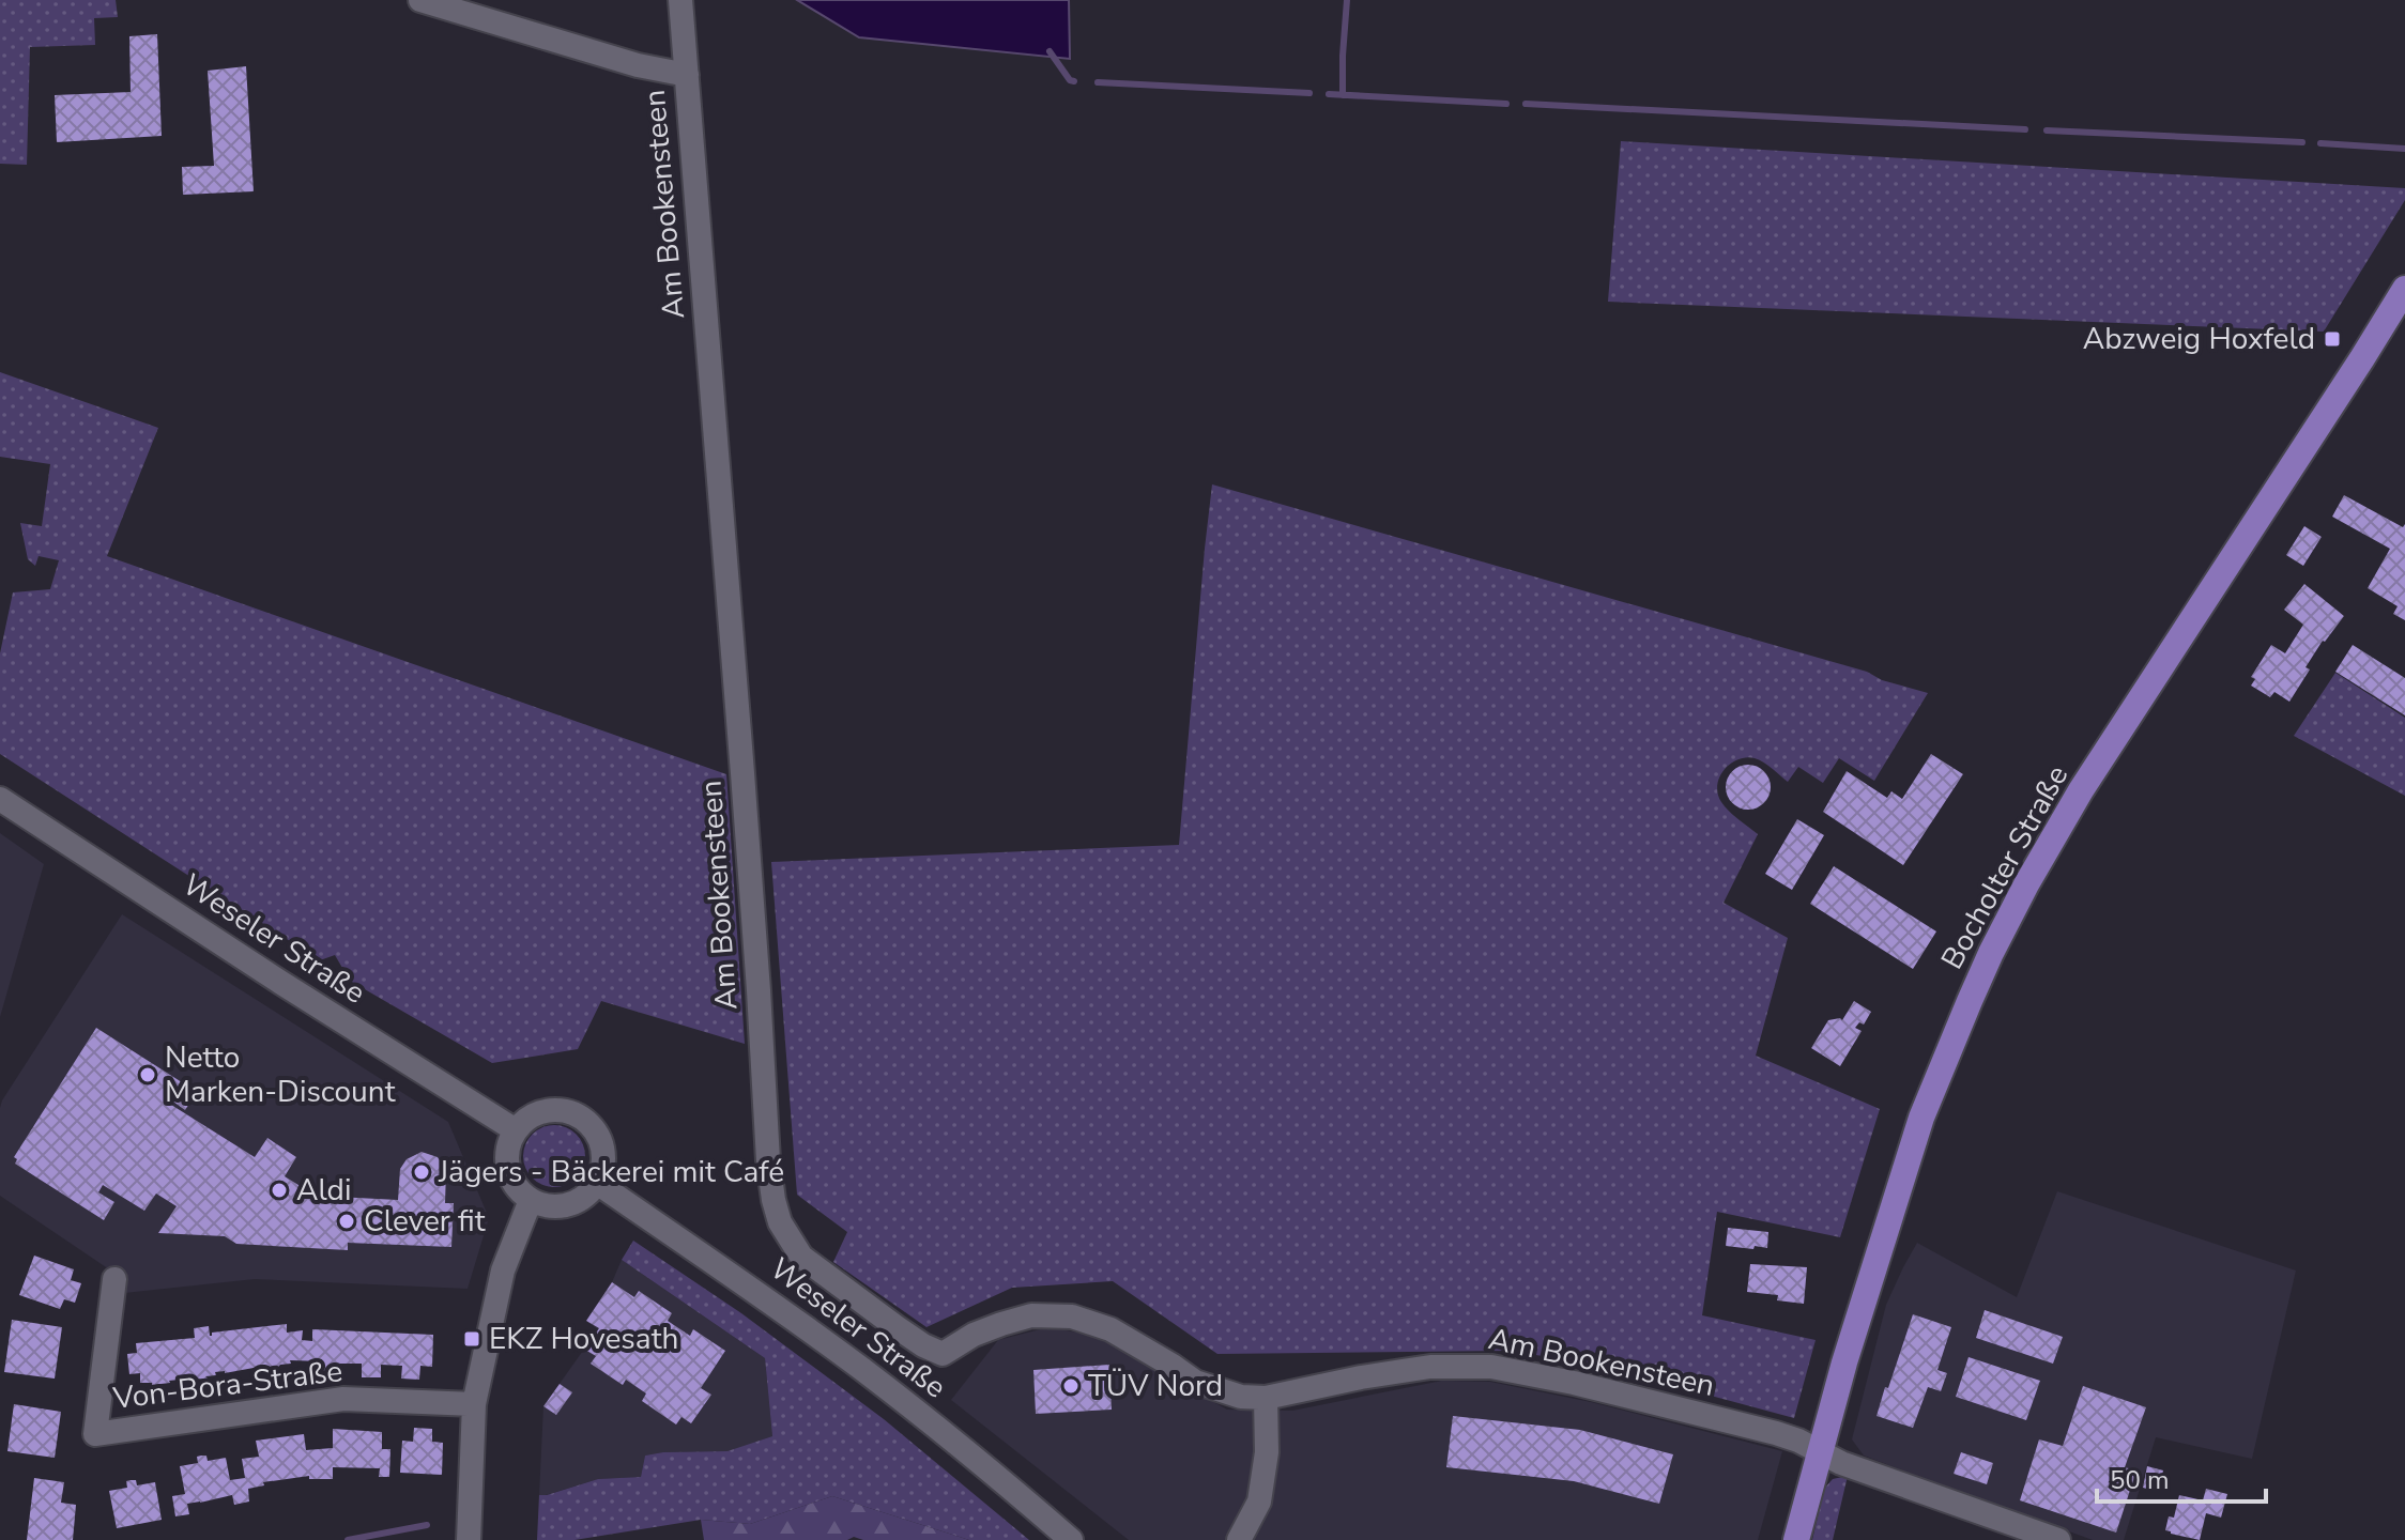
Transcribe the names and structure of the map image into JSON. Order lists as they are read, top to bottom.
{
  "streets": {
    "main road": ["Bocholter Straße"],
    "street": ["Am Bookensteen", "Weseler Straße", "Von-Bora-Straße"]
  },
  "crossings": [
    ["Am Bookensteen", "Bocholter Straße"]
  ],
  "places": {
    "transit": ["Abzweig Hoxfeld", "EKZ Hovesath"],
    "other": [
      "Netto Marken-Discount",
      "Jägers - Bäckerei mit Café",
      "Aldi",
      "Clever fit",
      "TÜV Nord"
    ]
  },
  "scale_bar": "50 m"
}
